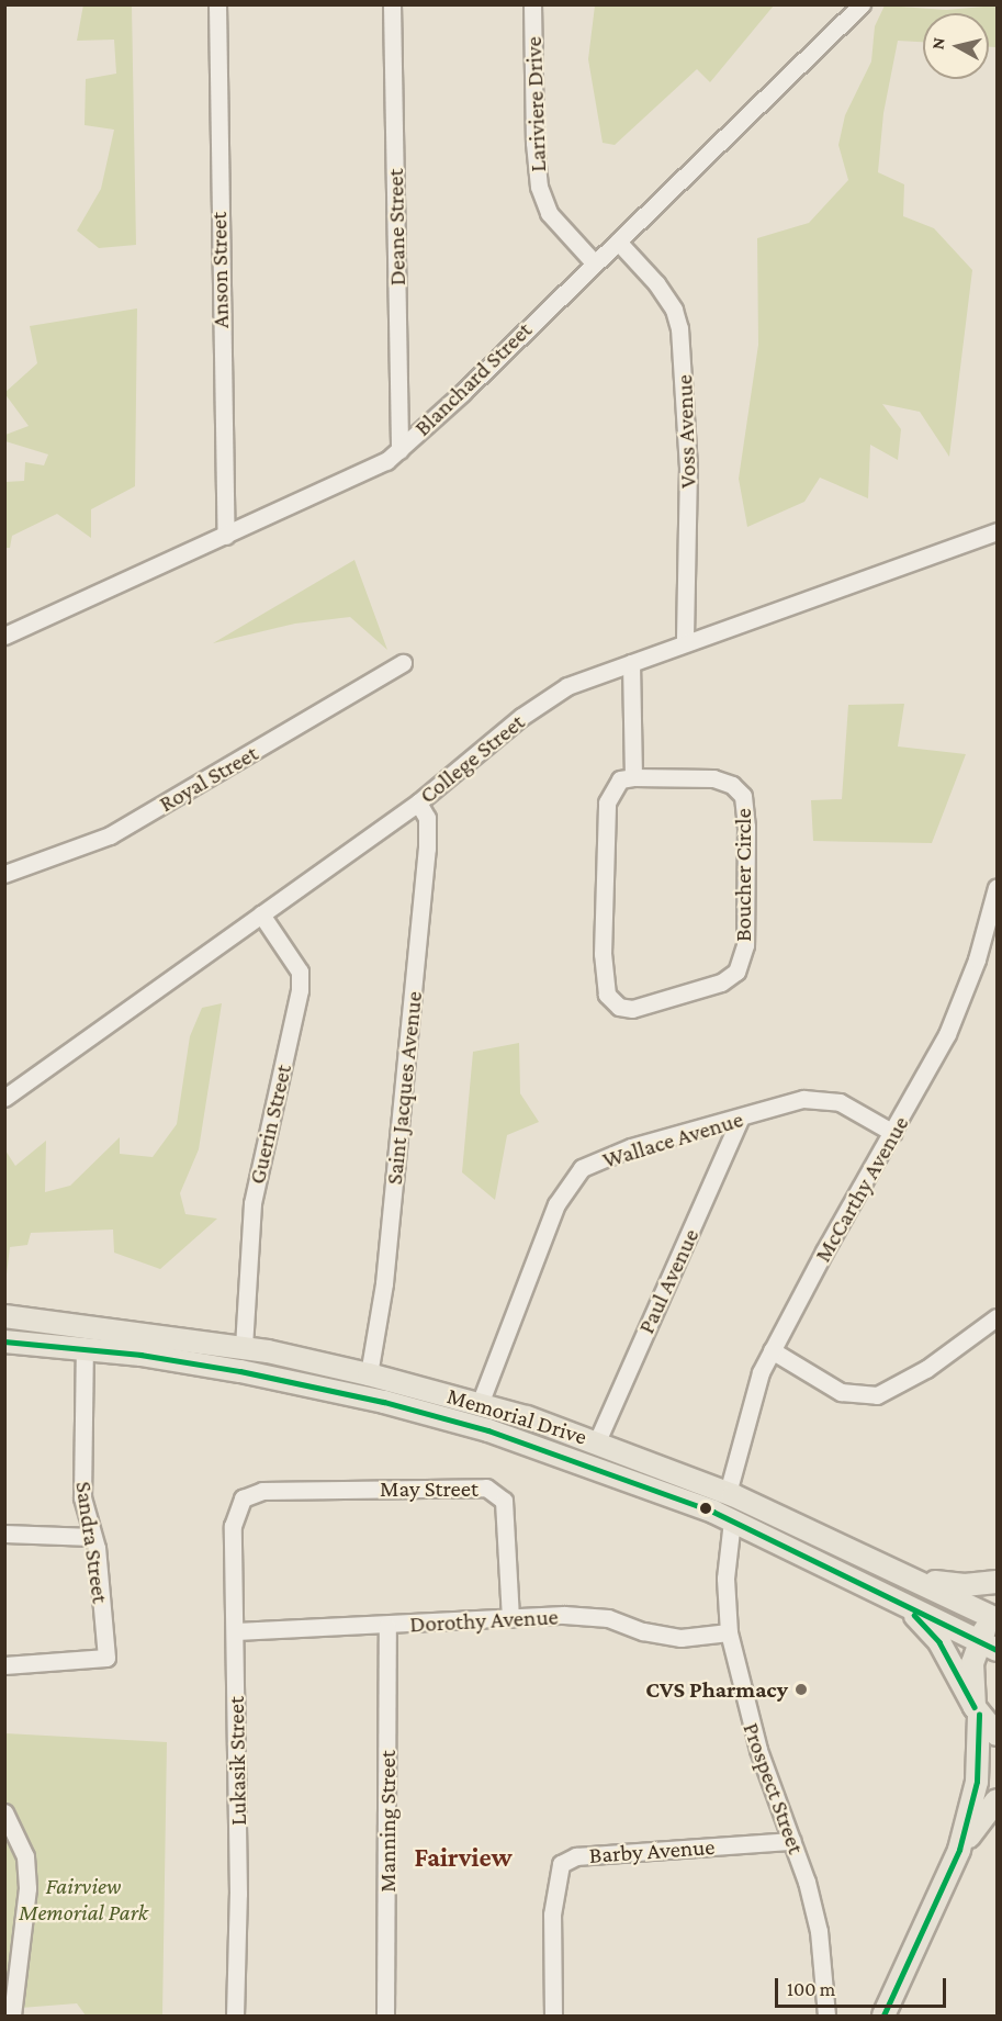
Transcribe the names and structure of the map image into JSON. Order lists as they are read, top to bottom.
{
  "streets": {
    "main road": ["Memorial Drive"],
    "street": [
      "Lariviere Drive",
      "Deane Street",
      "Anson Street",
      "Blanchard Street",
      "Voss Avenue",
      "College Street",
      "Royal Street",
      "Boucher Circle",
      "Saint Jacques Avenue",
      "Guerin Street",
      "Wallace Avenue",
      "McCarthy Avenue",
      "Paul Avenue",
      "May Street",
      "Sandra Street",
      "Dorothy Avenue",
      "Lukasik Street",
      "Prospect Street",
      "Manning Street",
      "Barby Avenue"
    ]
  },
  "crossings": [
    ["Lariviere Drive", "Blanchard Street"],
    ["Deane Street", "Blanchard Street"],
    ["Anson Street", "Blanchard Street"],
    ["Blanchard Street", "Voss Avenue"],
    ["Voss Avenue", "College Street"],
    ["College Street", "Saint Jacques Avenue"],
    ["College Street", "Guerin Street"],
    ["Saint Jacques Avenue", "Memorial Drive"],
    ["Guerin Street", "Memorial Drive"],
    ["Wallace Avenue", "McCarthy Avenue"],
    ["Wallace Avenue", "Paul Avenue"],
    ["Wallace Avenue", "Memorial Drive"],
    ["McCarthy Avenue", "Memorial Drive"],
    ["Paul Avenue", "Memorial Drive"],
    ["Memorial Drive", "Sandra Street"],
    ["Memorial Drive", "Prospect Street"],
    ["May Street", "Dorothy Avenue"],
    ["May Street", "Lukasik Street"],
    ["Dorothy Avenue", "Lukasik Street"],
    ["Dorothy Avenue", "Prospect Street"],
    ["Dorothy Avenue", "Manning Street"],
    ["Prospect Street", "Barby Avenue"]
  ],
  "districts": ["Fairview"],
  "parks": ["Fairview Memorial Park"],
  "places": ["CVS Pharmacy"],
  "scale_bar": "100 m",
  "north": "left"
}
